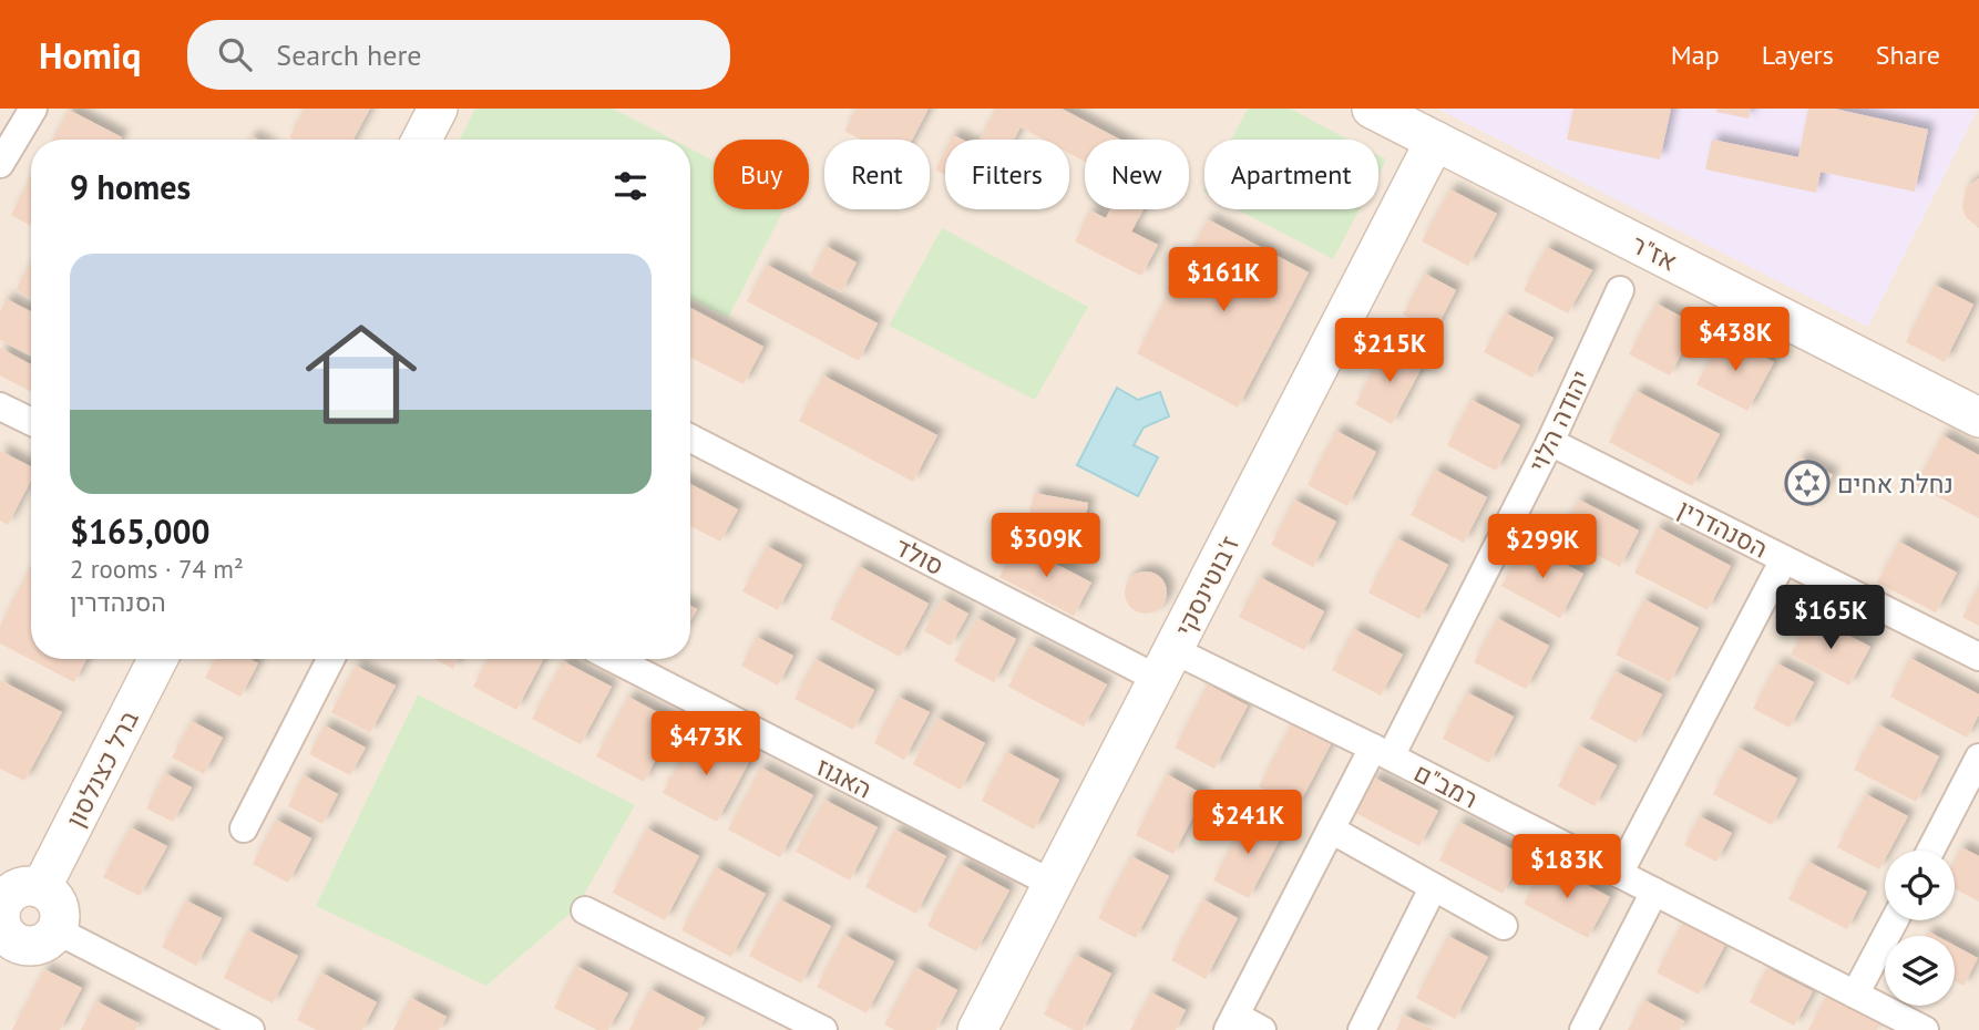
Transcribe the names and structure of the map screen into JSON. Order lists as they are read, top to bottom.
{
  "streets": {
    "street": [
      "אז\"ר",
      "יהודה הלוי",
      "הסנהדרין",
      "סולד",
      "ז'בוטינסקי",
      "ברל כצנלסון",
      "האגוז",
      "רמב\"ם"
    ]
  },
  "crossings": [
    ["אז\"ר", "ז'בוטינסקי"],
    ["יהודה הלוי", "הסנהדרין"],
    ["יהודה הלוי", "רמב\"ם"],
    ["סולד", "ז'בוטינסקי"],
    ["סולד", "רמב\"ם"],
    ["ז'בוטינסקי", "האגוז"],
    ["ז'בוטינסקי", "רמב\"ם"]
  ],
  "places": {
    "synagogue": ["נחלת אחים"]
  },
  "page": {
    "header": "Homiq",
    "search": "Search here",
    "nav": ["Map", "Layers", "Share"],
    "chip": [
      "Buy",
      "Rent",
      "Filters",
      "New",
      "Apartment"
    ],
    "heading": "9 homes",
    "list": [
      {
        "name": "$165,000",
        "note": "2 rooms · 74 m² · הסנהדרין"
      }
    ],
    "price": [
      "$161K",
      "$438K",
      "$215K",
      "$309K",
      "$299K",
      "$165K",
      "$473K",
      "$241K",
      "$183K"
    ]
  }
}
